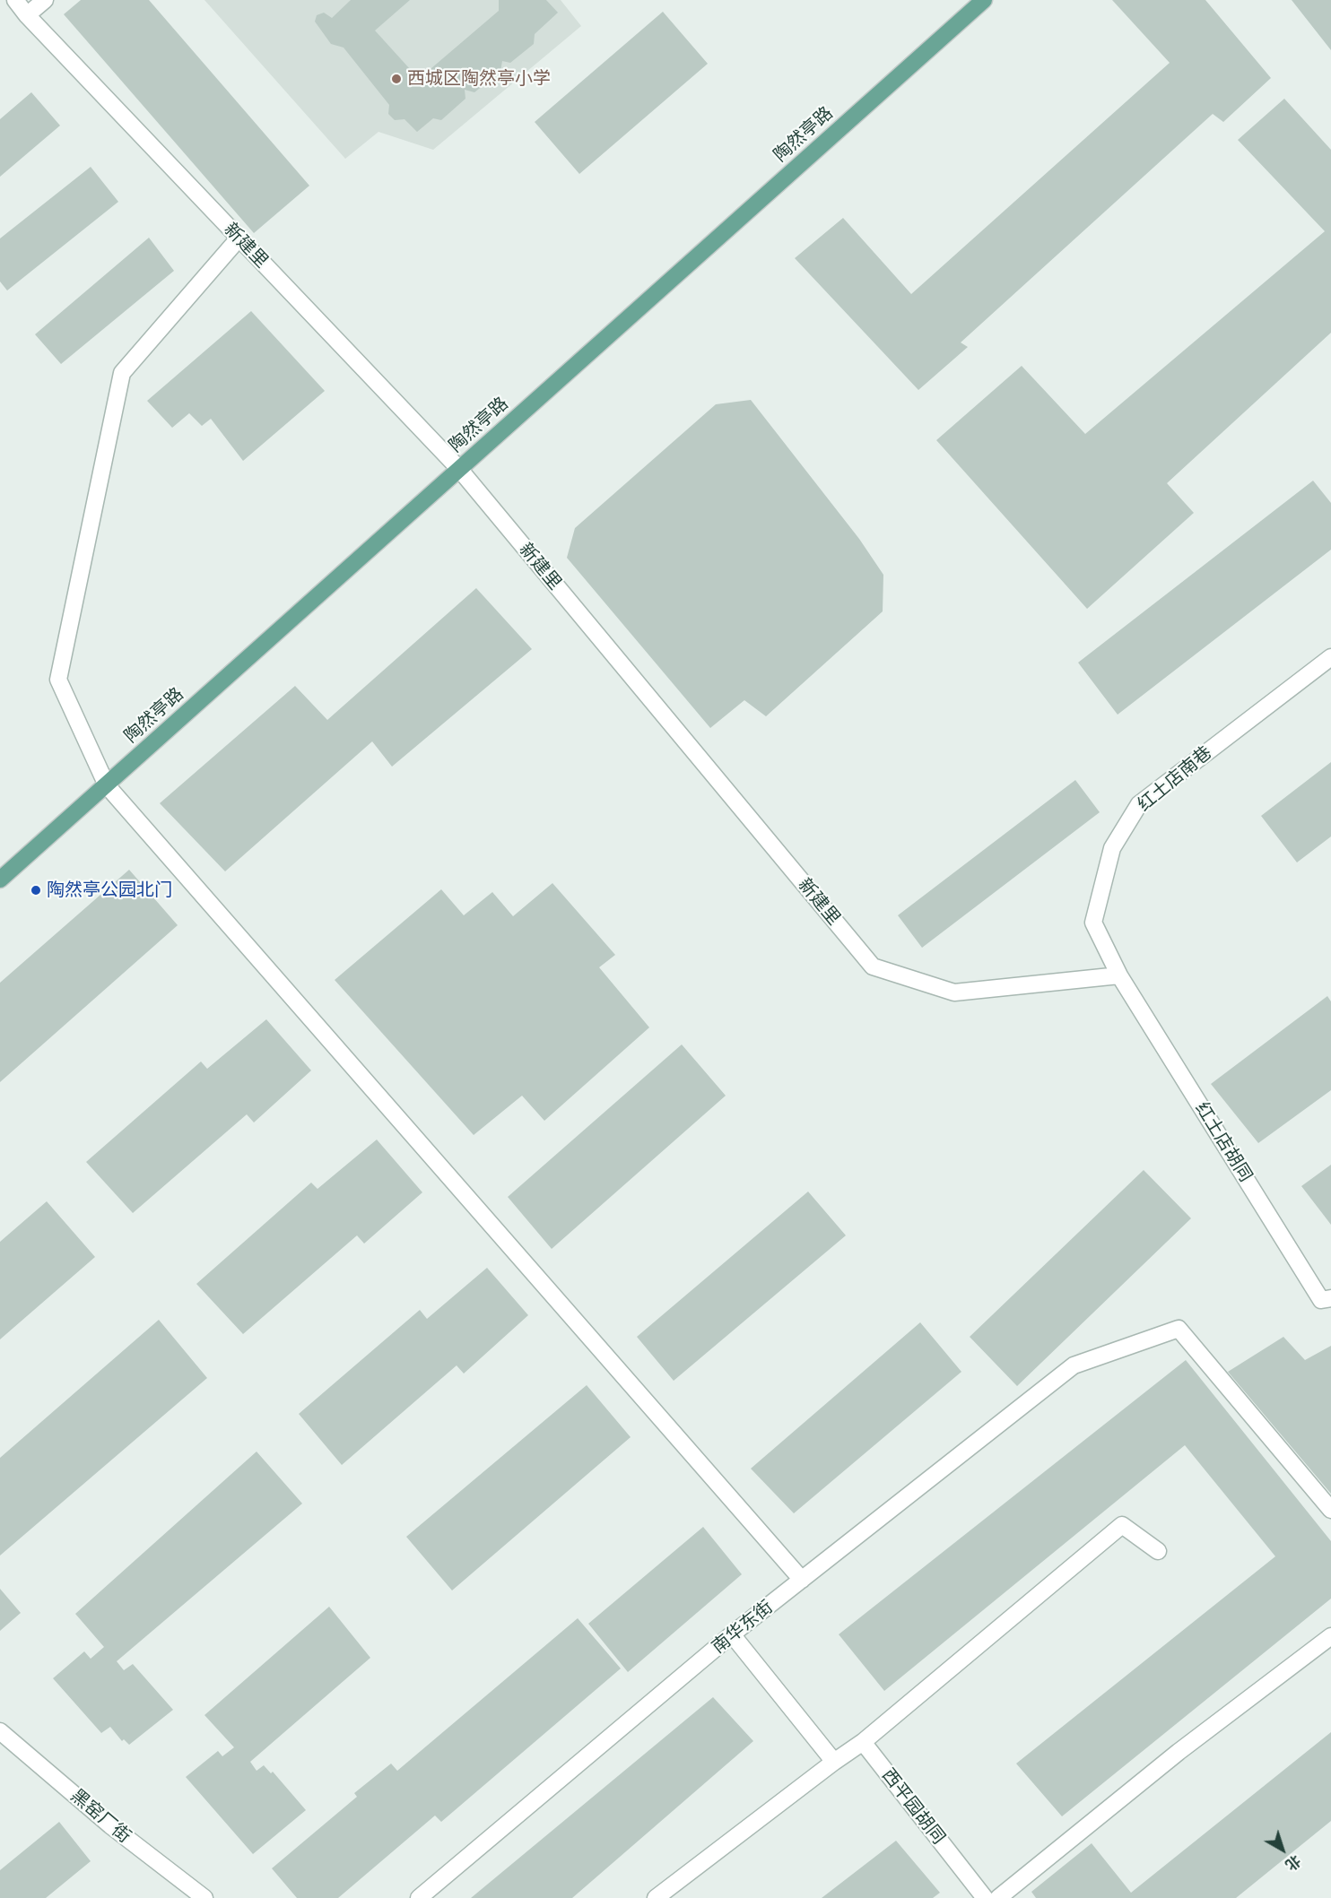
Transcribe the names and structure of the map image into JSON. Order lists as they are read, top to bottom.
{
  "streets": {
    "main road": ["陶然亭路"],
    "street": [
      "新建里",
      "红土店南巷",
      "红土店胡同",
      "南华东街",
      "西平园胡同",
      "黑窑厂街"
    ]
  },
  "crossings": [
    ["陶然亭路", "新建里"],
    ["新建里", "红土店南巷"],
    ["新建里", "红土店胡同"],
    ["红土店南巷", "红土店胡同"]
  ],
  "places": ["西城区陶然亭小学", "陶然亭公园北门"],
  "north": "bottom right"
}
